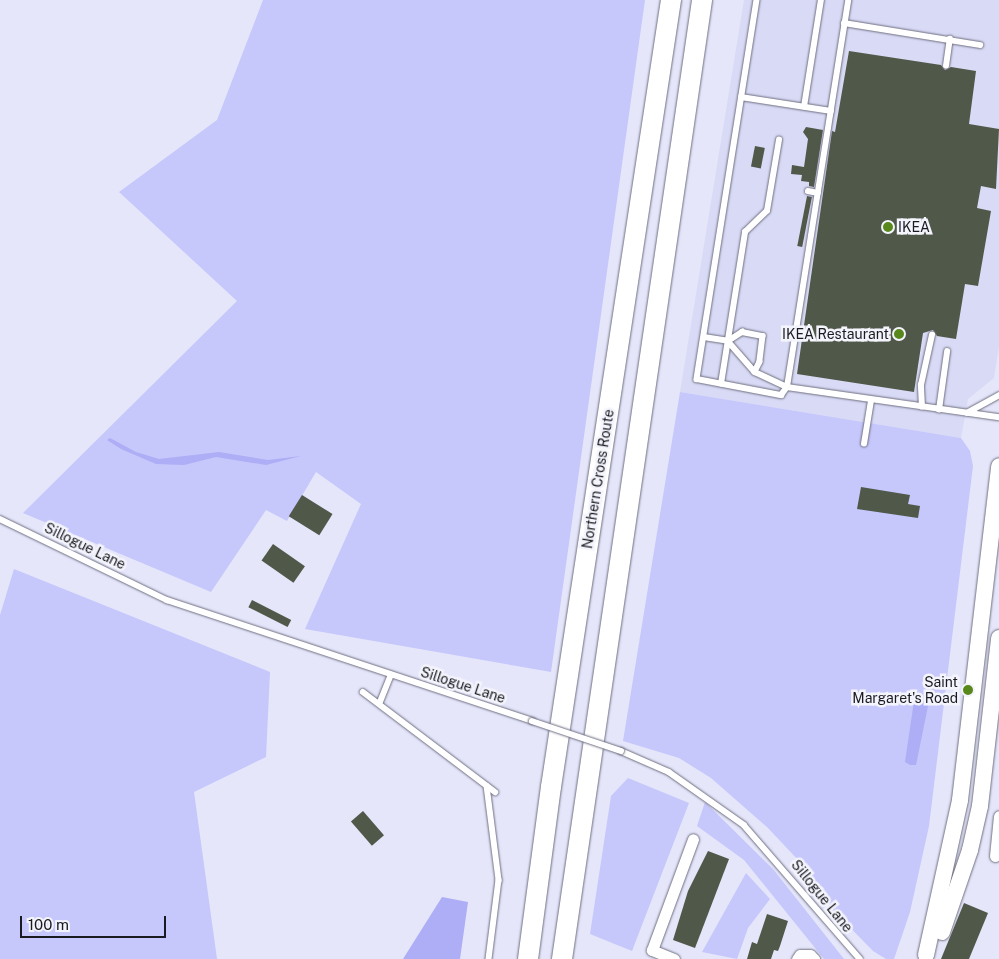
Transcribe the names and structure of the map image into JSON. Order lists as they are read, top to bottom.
{
  "streets": {
    "highway": ["Northern Cross Route"],
    "lane": ["Sillogue Lane"]
  },
  "places": ["IKEA", "IKEA Restaurant", "Saint Margaret's Road"],
  "scale_bar": "100 m"
}
